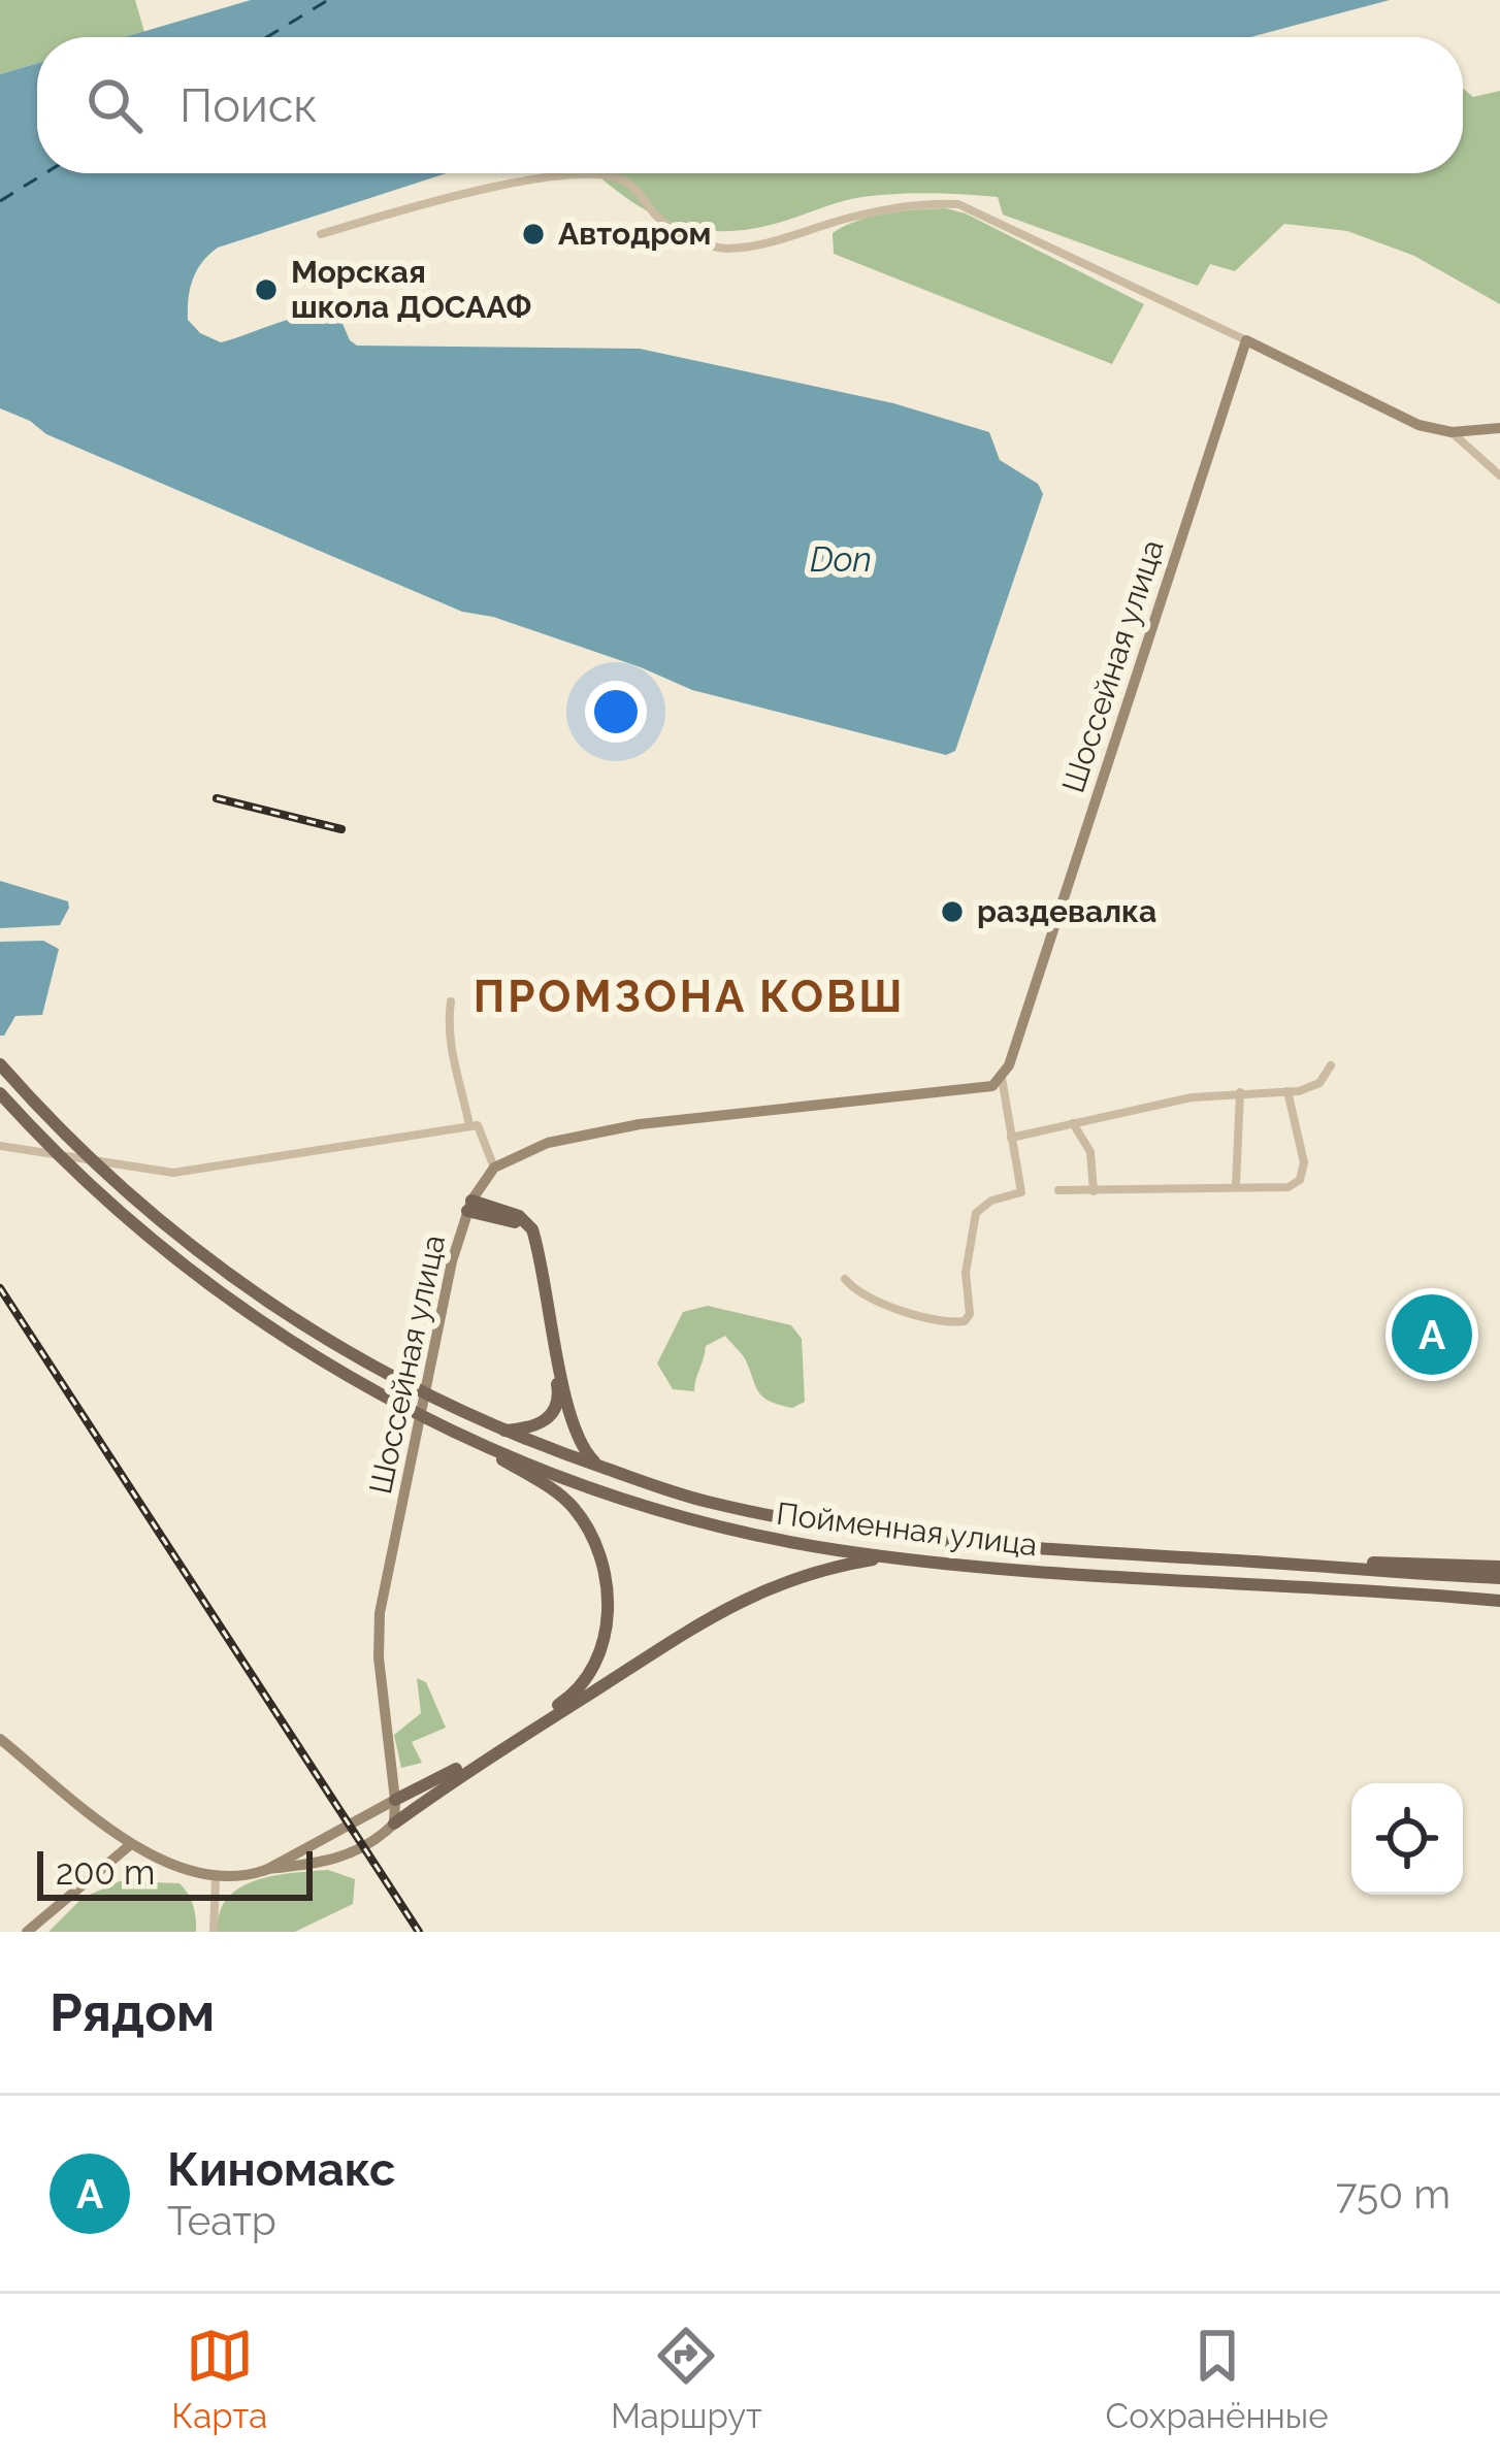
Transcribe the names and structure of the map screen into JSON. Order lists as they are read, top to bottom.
{
  "streets": {
    "main road": ["Шоссейная улица", "Пойменная улица"]
  },
  "districts": ["ПРОМЗОНА КОВШ"],
  "water": ["Don"],
  "places": ["Автодром", "Морская школа ДОСААФ", "раздевалка"],
  "scale_bar": "200 m",
  "page": {
    "search": "Поиск",
    "pins": "A",
    "scale": "200 m",
    "heading": "Рядом",
    "list": [
      {
        "mark": "A",
        "name": "Киномакс",
        "note": "Театр",
        "value": "750 m"
      }
    ],
    "nav": ["Карта", "Маршрут", "Сохранённые"]
  }
}
